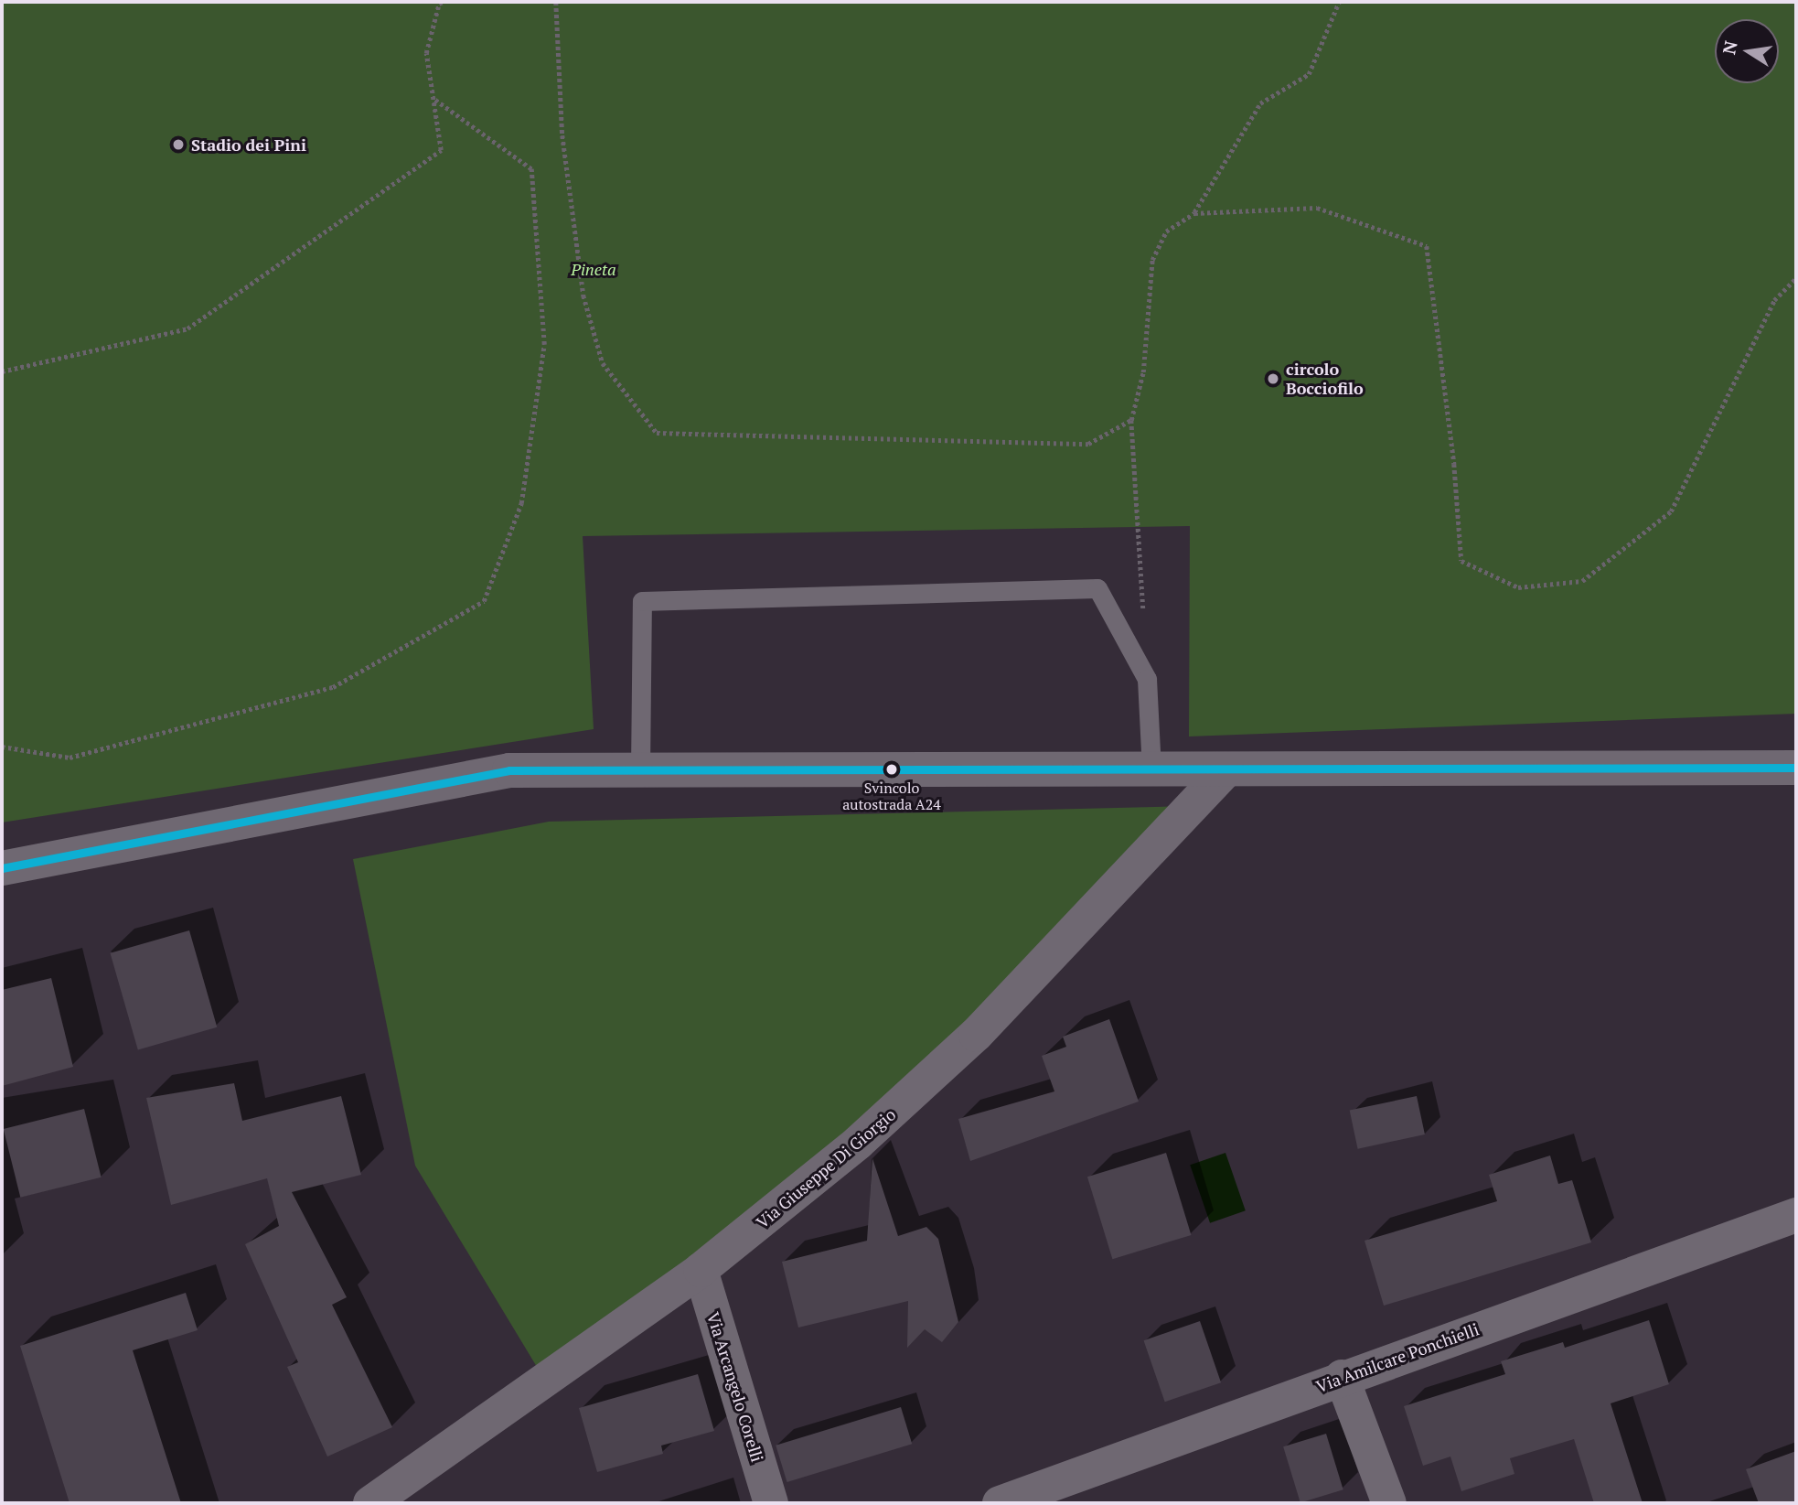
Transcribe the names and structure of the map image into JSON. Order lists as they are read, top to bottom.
{
  "streets": {
    "street": ["Via Giuseppe Di Giorgio", "Via Amilcare Ponchielli", "Via Arcangelo Corelli"]
  },
  "crossings": [
    ["Via Giuseppe Di Giorgio", "Via Arcangelo Corelli"]
  ],
  "parks": ["Pineta"],
  "places": ["Stadio dei Pini", "circolo Bocciofilo", "Svincolo autostrada A24"],
  "north": "left"
}
